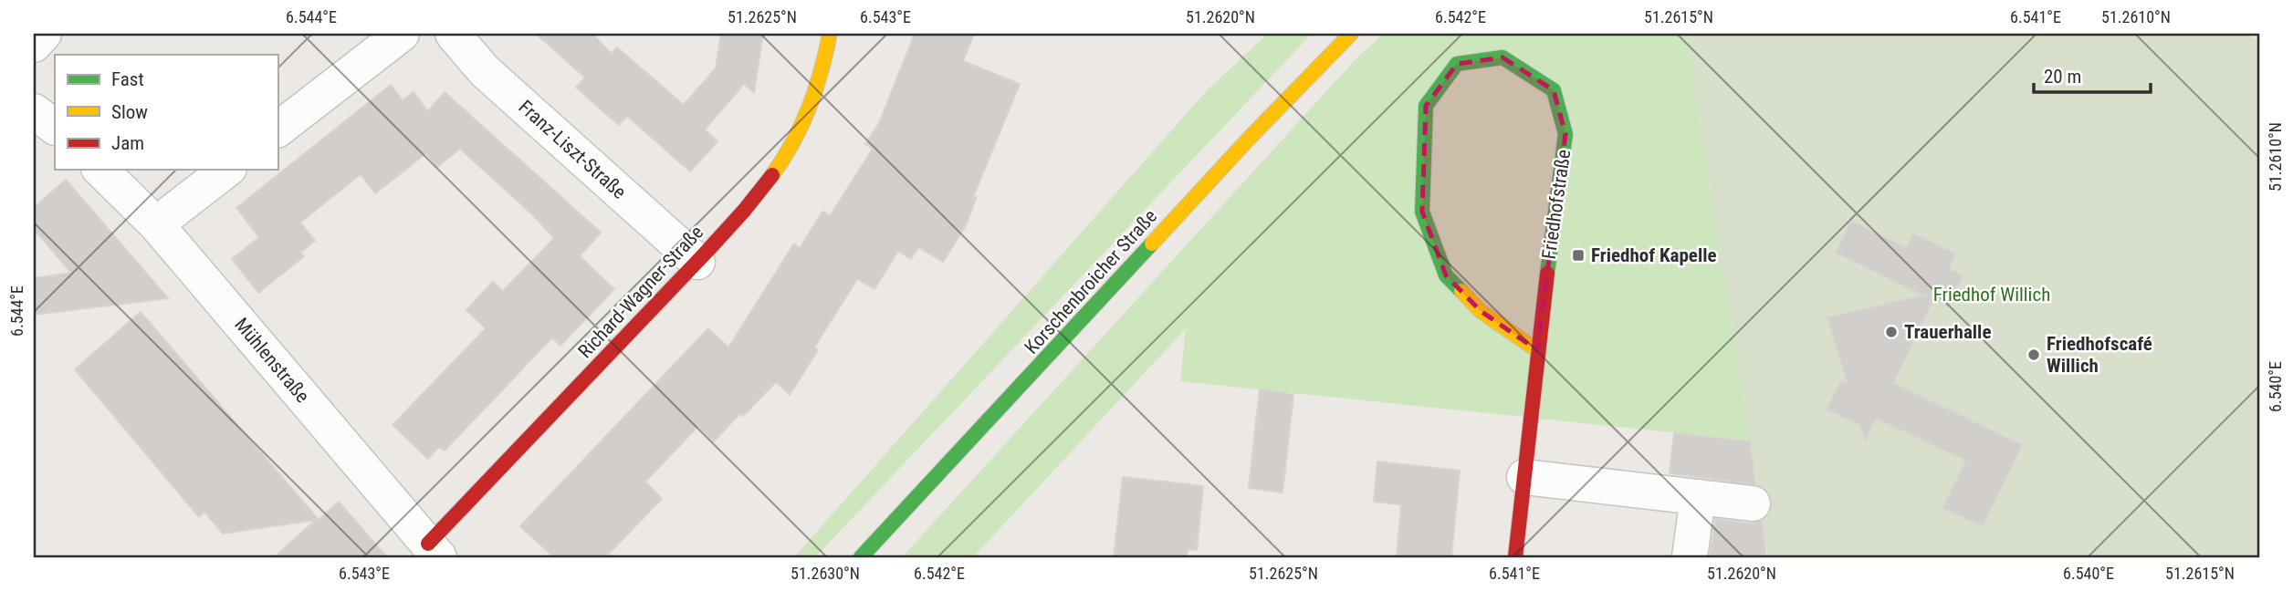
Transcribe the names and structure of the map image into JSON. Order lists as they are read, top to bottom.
{
  "streets": {
    "street": [
      "Franz-Liszt-Straße",
      "Friedhofstraße",
      "Korschenbroicher Straße",
      "Richard-Wagner-Straße",
      "Mühlenstraße"
    ]
  },
  "crossings": [
    ["Franz-Liszt-Straße", "Richard-Wagner-Straße"],
    ["Richard-Wagner-Straße", "Mühlenstraße"]
  ],
  "parks": ["Friedhof Willich"],
  "places": {
    "transit": ["Friedhof Kapelle"],
    "other": ["Trauerhalle", "Friedhofscafé Willich"]
  },
  "legend": ["Fast", "Slow", "Jam"],
  "scale_bar": "20 m",
  "coordinates": [
    "6.544°E",
    "51.2625°N",
    "6.543°E",
    "51.2620°N",
    "6.542°E",
    "51.2615°N",
    "6.541°E",
    "51.2610°N",
    "6.540°E",
    "51.2630°N"
  ]
}
